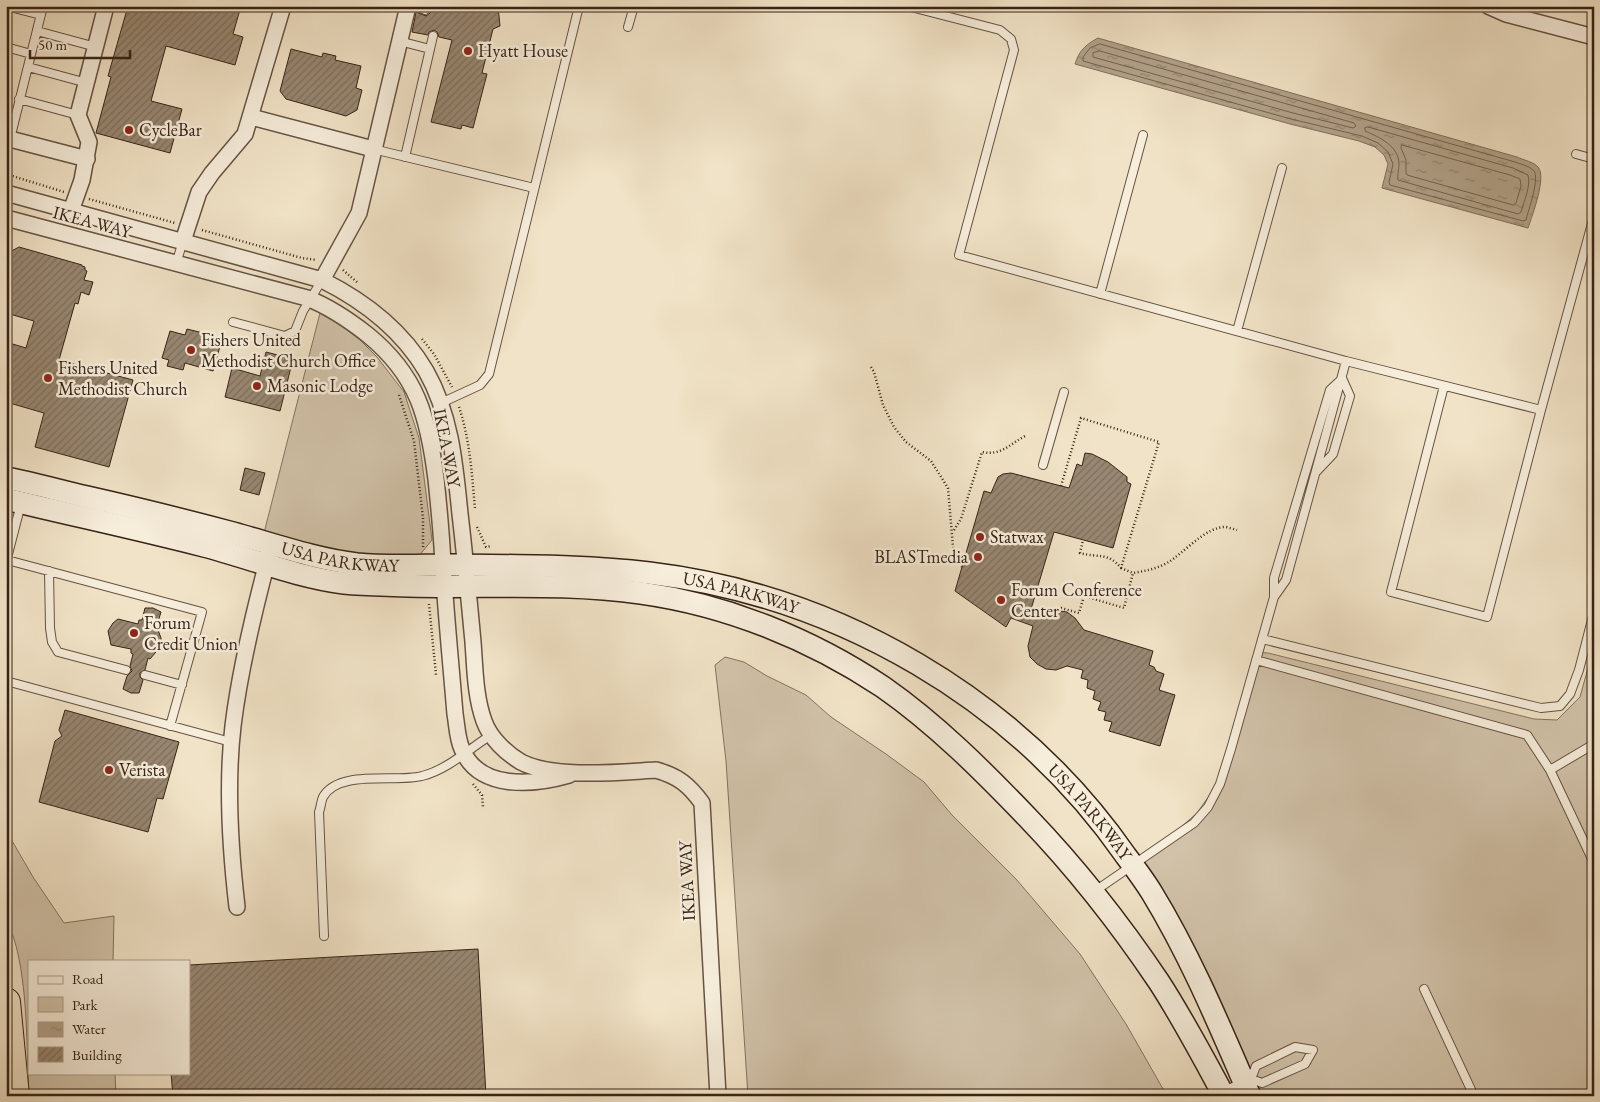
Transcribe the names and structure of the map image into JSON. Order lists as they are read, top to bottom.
{
  "streets": {
    "street": ["IKEA WAY", "USA PARKWAY"]
  },
  "crossings": [
    ["IKEA WAY", "USA PARKWAY"]
  ],
  "places": [
    "Hyatt House",
    "CycleBar",
    "Fishers United Methodist Church Office",
    "Fishers United Methodist Church",
    "Masonic Lodge",
    "Statwax",
    "BLASTmedia",
    "Forum Conference Center",
    "Forum Credit Union",
    "Verista"
  ],
  "legend": [
    "Road",
    "Park",
    "Water",
    "Building"
  ],
  "scale_bar": "50 m"
}
